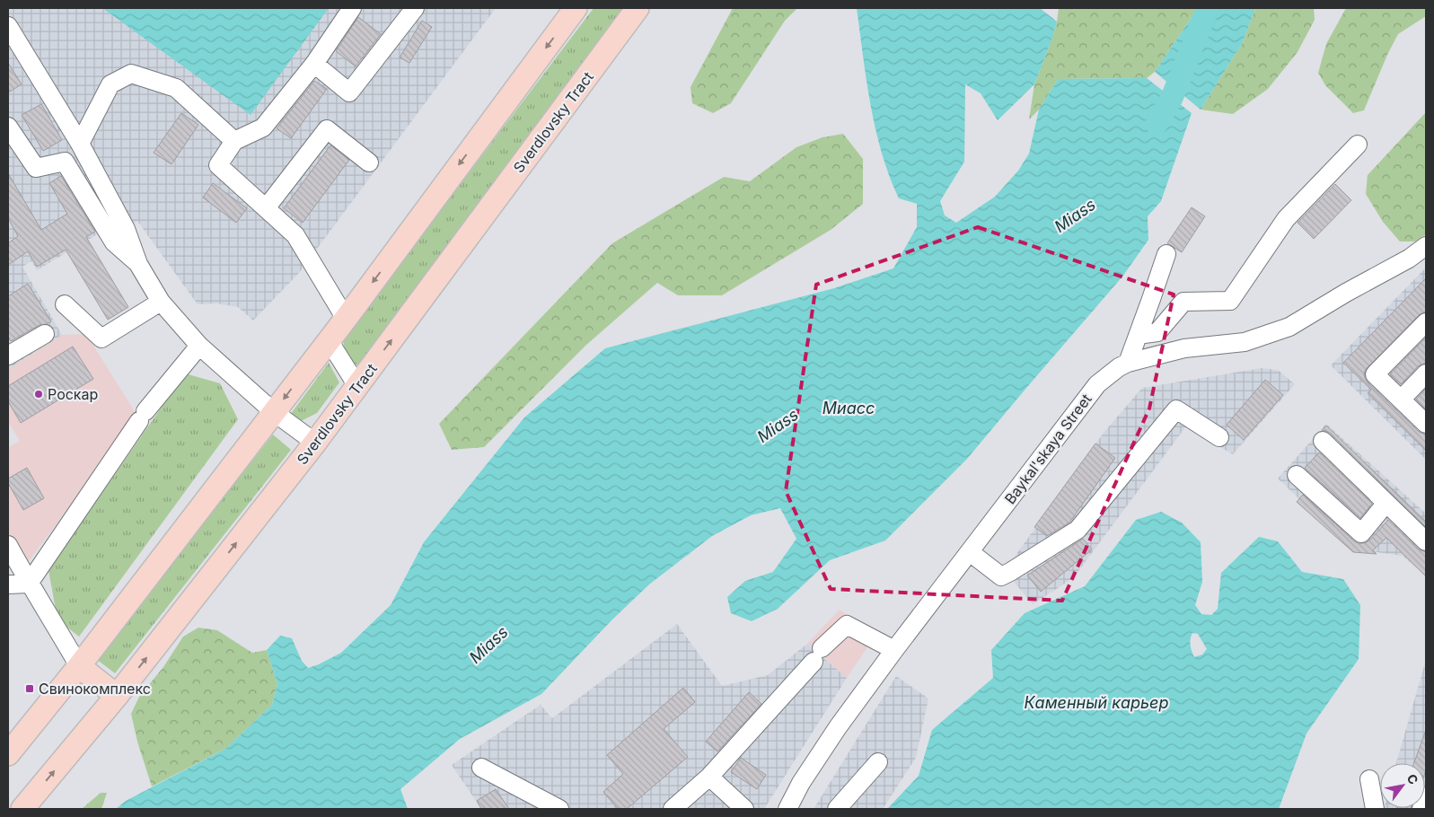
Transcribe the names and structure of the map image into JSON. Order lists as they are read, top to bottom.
{
  "streets": {
    "main road": ["Sverdlovsky Tract"],
    "street": ["Baykal'skaya Street"]
  },
  "water": ["Miass", "Миасс", "Каменный карьер"],
  "places": {
    "other": ["Роскар"],
    "transit": ["Свинокомплекс"]
  },
  "north": "top right"
}
